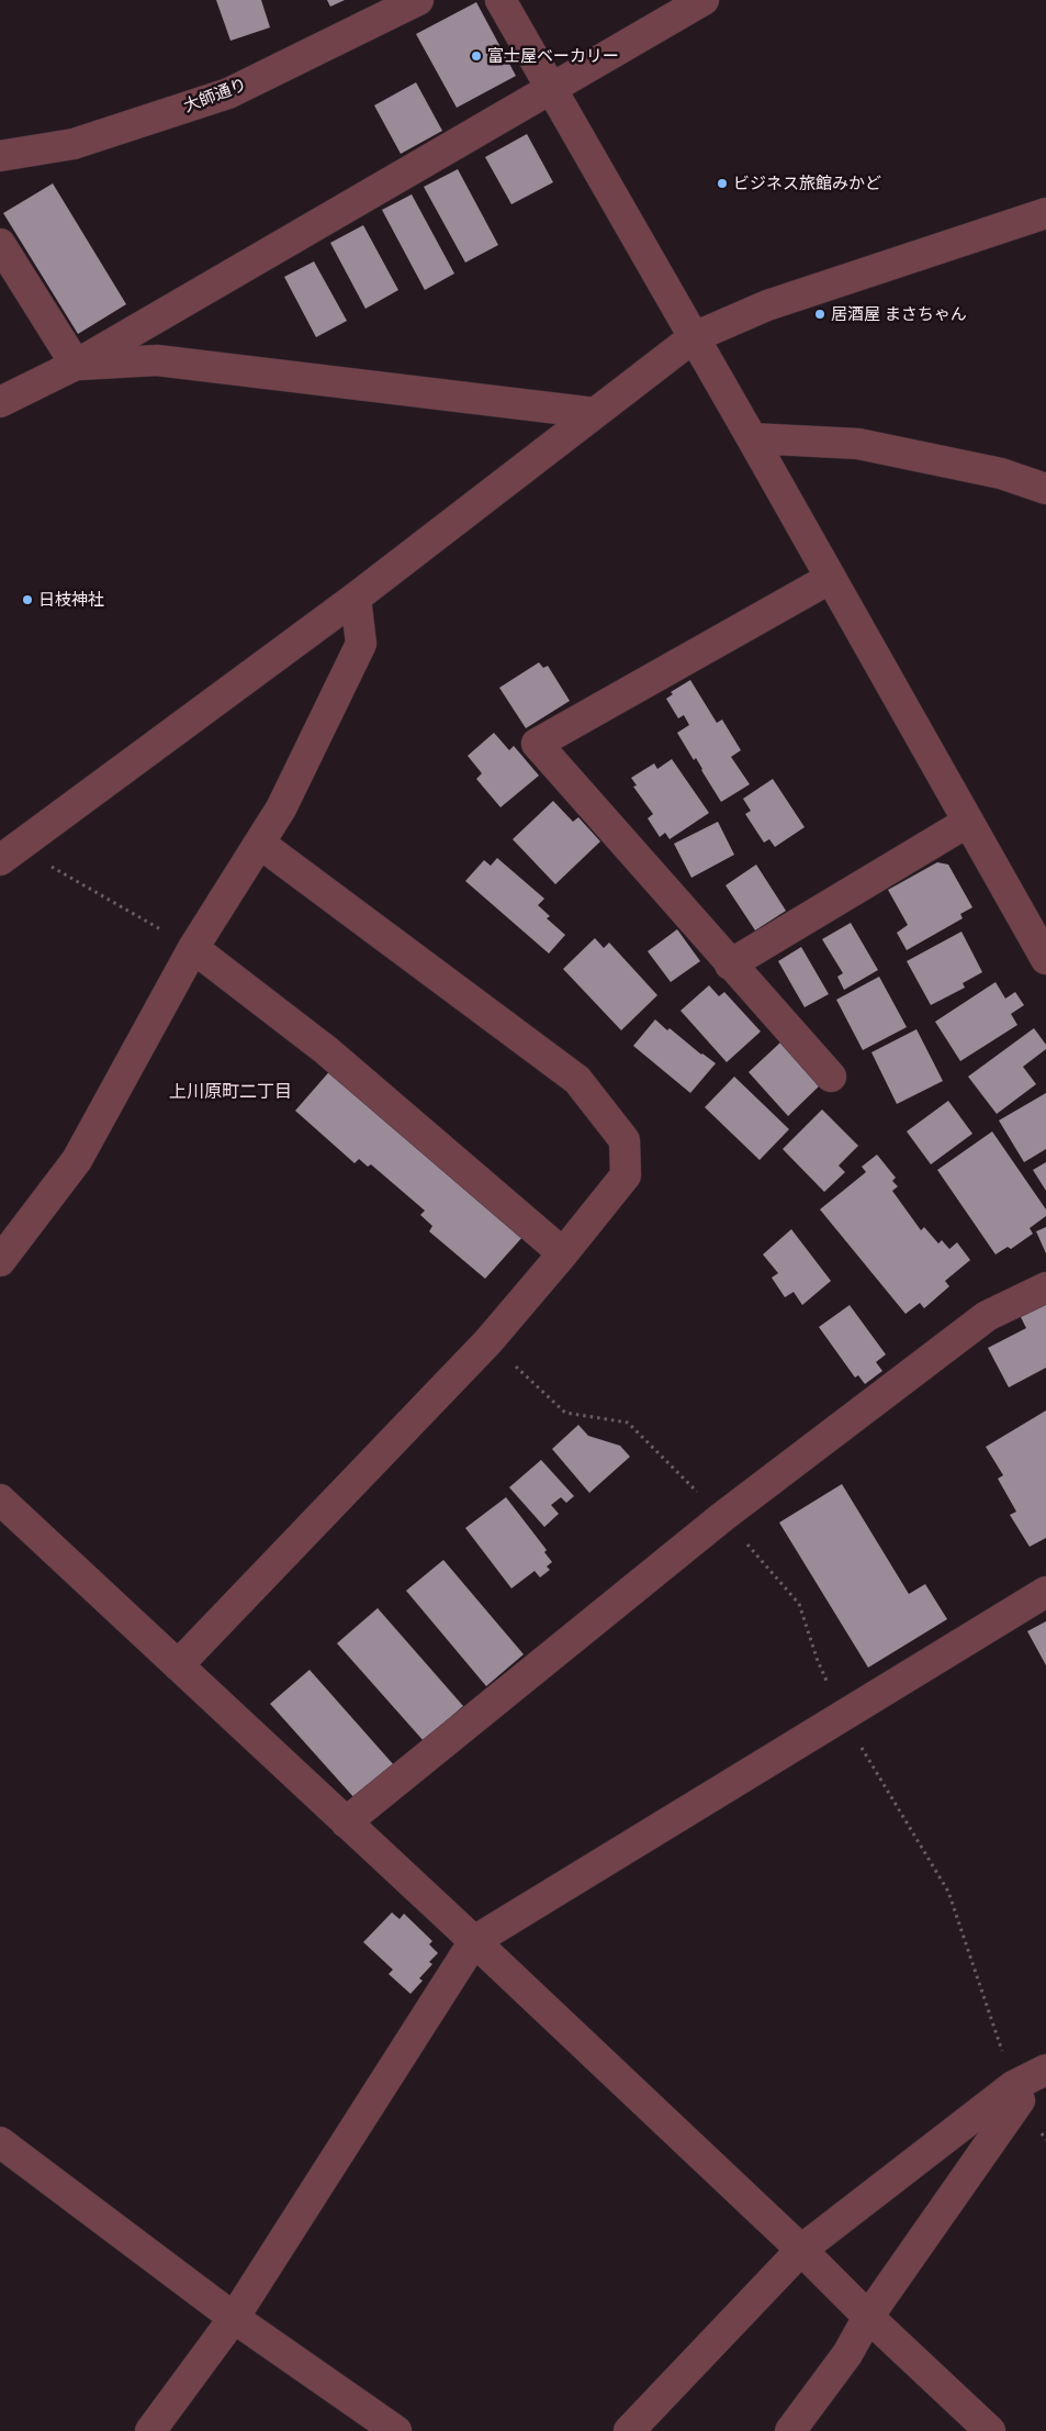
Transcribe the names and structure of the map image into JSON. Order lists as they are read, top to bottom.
{
  "streets": {
    "street": ["大師通り"]
  },
  "districts": ["上川原町二丁目"],
  "places": [
    "富士屋ベーカリー",
    "ビジネス旅館みかど",
    "居酒屋 まさちゃん",
    "日枝神社"
  ]
}
